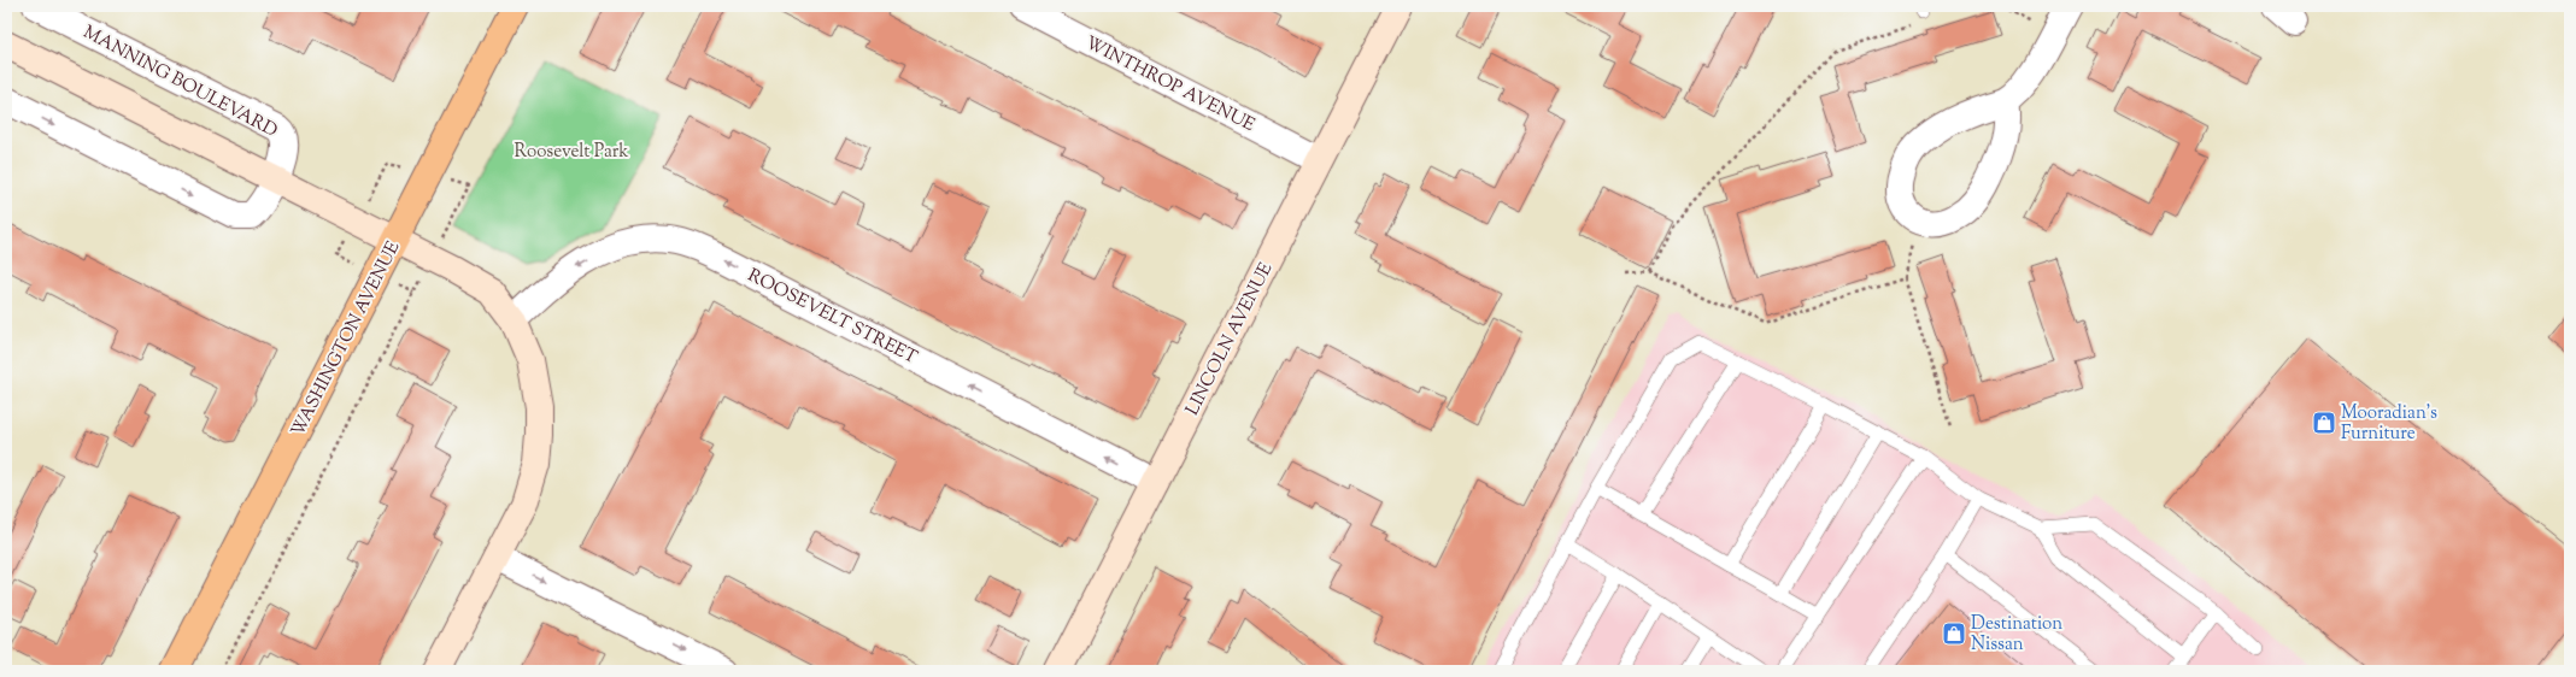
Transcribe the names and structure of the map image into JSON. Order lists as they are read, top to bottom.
{
  "streets": {
    "main road": ["WASHINGTON AVENUE"],
    "street": [
      "MANNING BOULEVARD",
      "WINTHROP AVENUE",
      "ROOSEVELT STREET",
      "LINCOLN AVENUE"
    ]
  },
  "crossings": [
    ["WINTHROP AVENUE", "LINCOLN AVENUE"],
    ["ROOSEVELT STREET", "LINCOLN AVENUE"]
  ],
  "one_way": ["ROOSEVELT STREET"],
  "parks": ["Roosevelt Park"],
  "places": {
    "shop": ["Mooradian's Furniture", "Destination Nissan"]
  }
}
